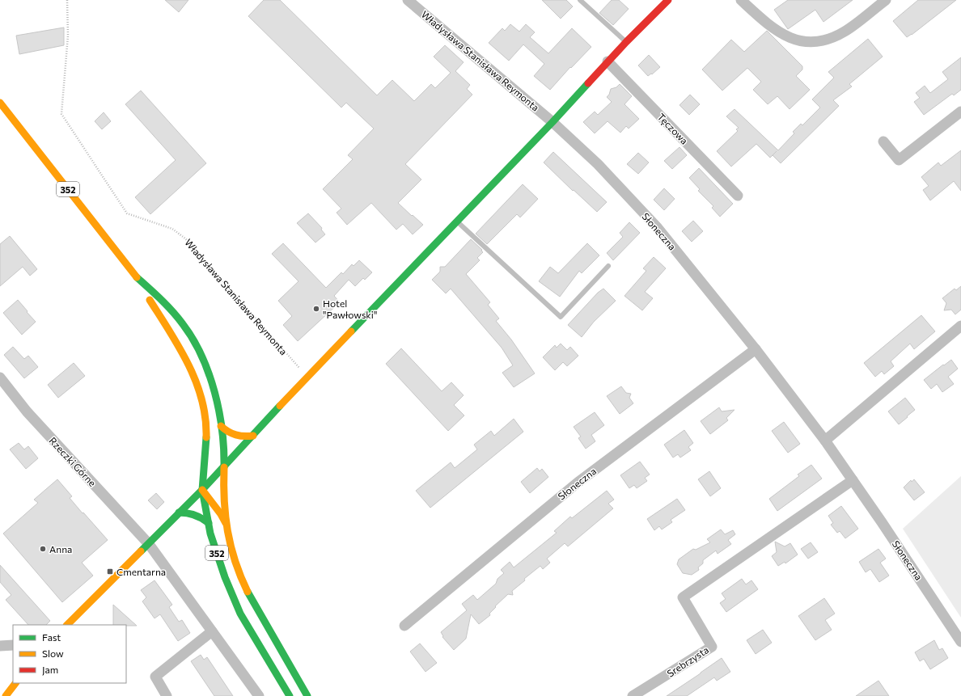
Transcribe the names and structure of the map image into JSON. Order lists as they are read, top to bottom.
{
  "streets": {
    "main road": ["352"],
    "street": [
      "Władysława Stanisława Reymonta",
      "Tęczowa",
      "Słoneczna",
      "Rzeczki Górne",
      "Srebrzysta"
    ]
  },
  "crossings": [
    ["Władysława Stanisława Reymonta", "Słoneczna"],
    ["Słoneczna", "Srebrzysta"]
  ],
  "places": {
    "other": ["Hotel \"Pawłowski\"", "Anna"],
    "transit": ["Cmentarna"]
  },
  "legend": ["Fast", "Slow", "Jam"]
}
